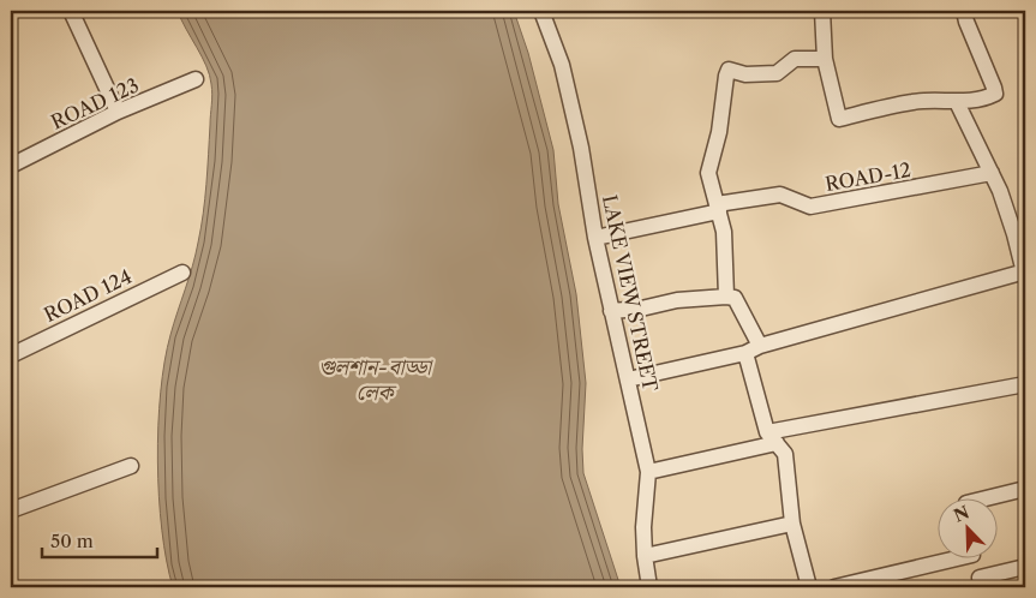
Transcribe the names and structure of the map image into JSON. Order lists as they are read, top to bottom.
{
  "streets": {
    "street": [
      "ROAD 123",
      "ROAD-12",
      "LAKE VIEW STREET",
      "ROAD 124"
    ]
  },
  "crossings": [
    ["ROAD-12", "LAKE VIEW STREET"]
  ],
  "water": ["গুলশান-বাড্ডা লেক"],
  "scale_bar": "50 m",
  "north": "top left"
}
